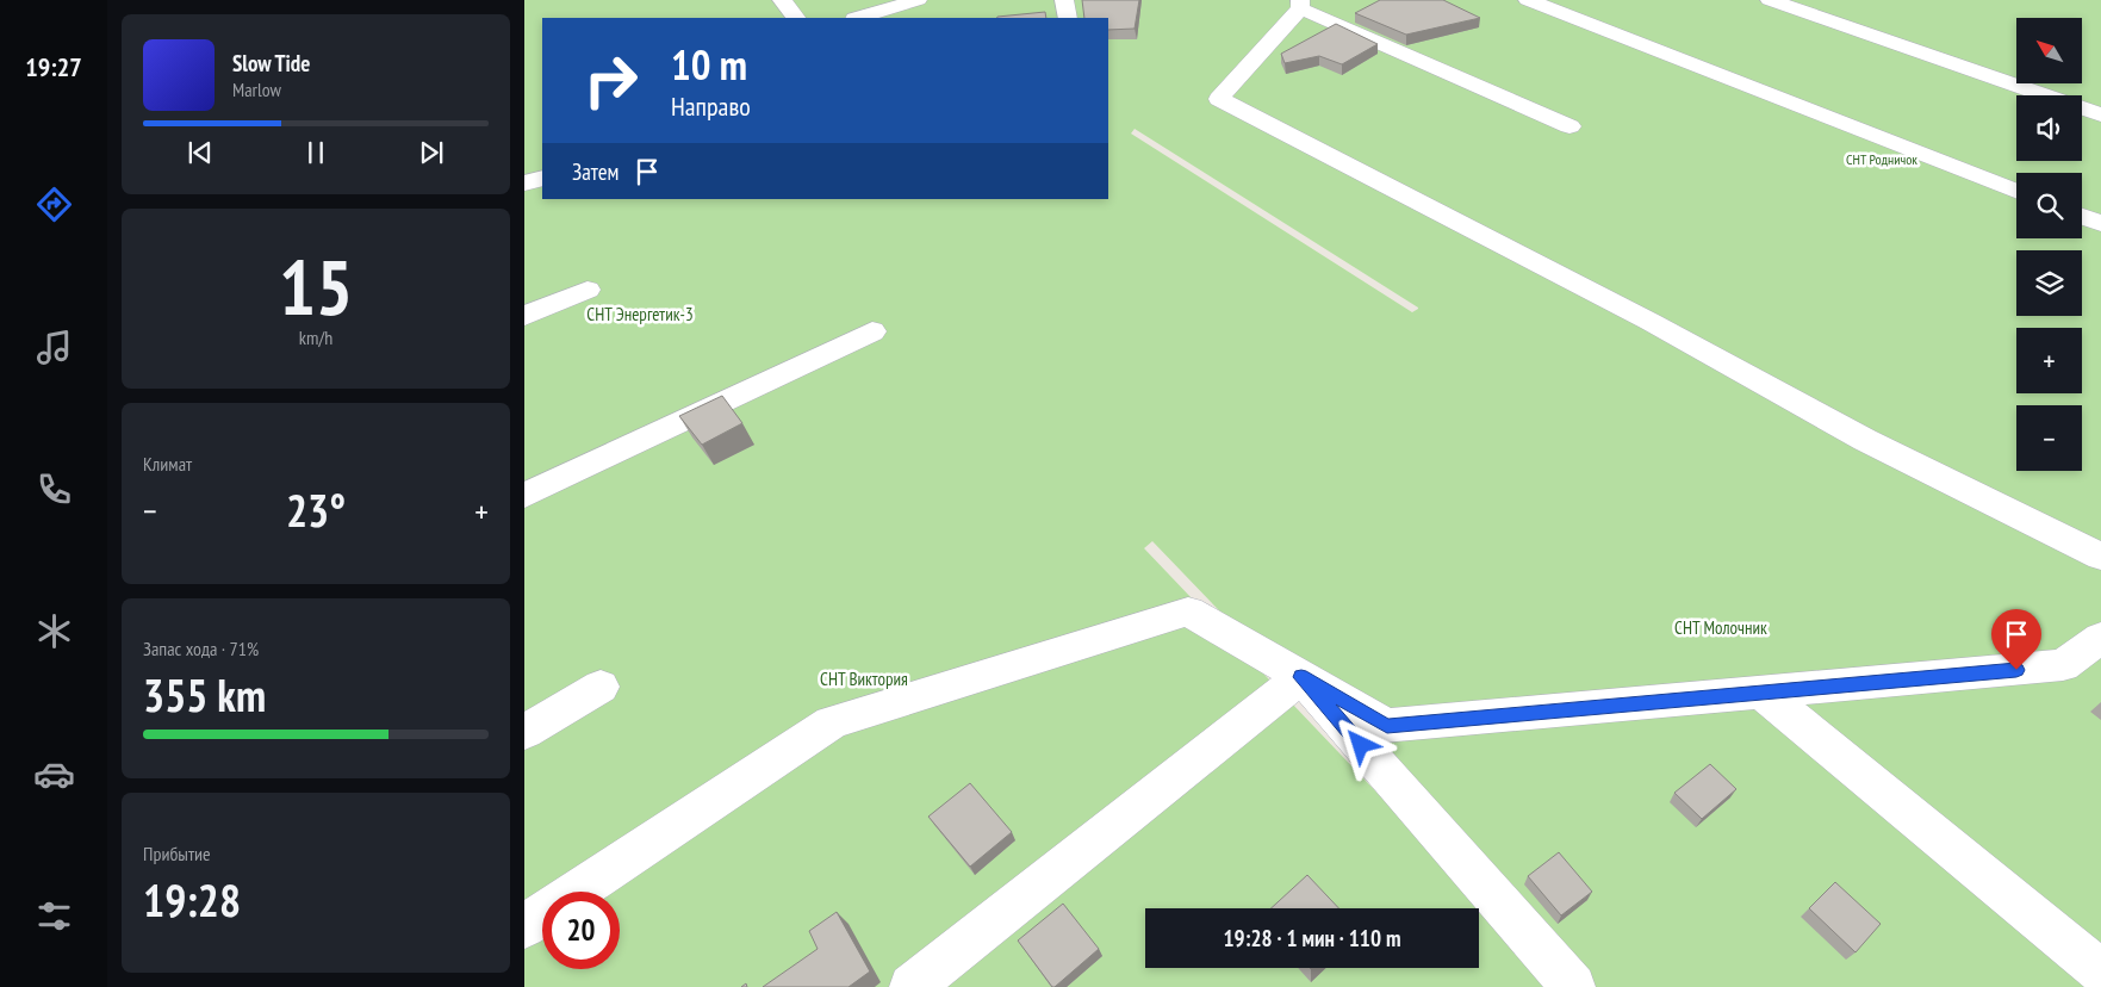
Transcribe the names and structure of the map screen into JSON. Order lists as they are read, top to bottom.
{
  "parks": [
    "СНТ Родничок",
    "СНТ Энергетик-3",
    "СНТ Молочник",
    "СНТ Виктория"
  ],
  "north": "top left",
  "page": {
    "tabs": "19:27",
    "map_buttons": ["+", "−"],
    "turn": ["10 m", "Направо"],
    "song": ["Slow Tide", "Marlow"],
    "then": "Затем",
    "tile": [
      ["15", "km/h"],
      "Климат",
      ["Запас хода · 71%", "355 km"],
      ["Прибытие", "19:28"]
    ],
    "heat": ["−", "23°", "+"],
    "limit": "20",
    "trip": "19:28 · 1 мин · 110 m"
  }
}
